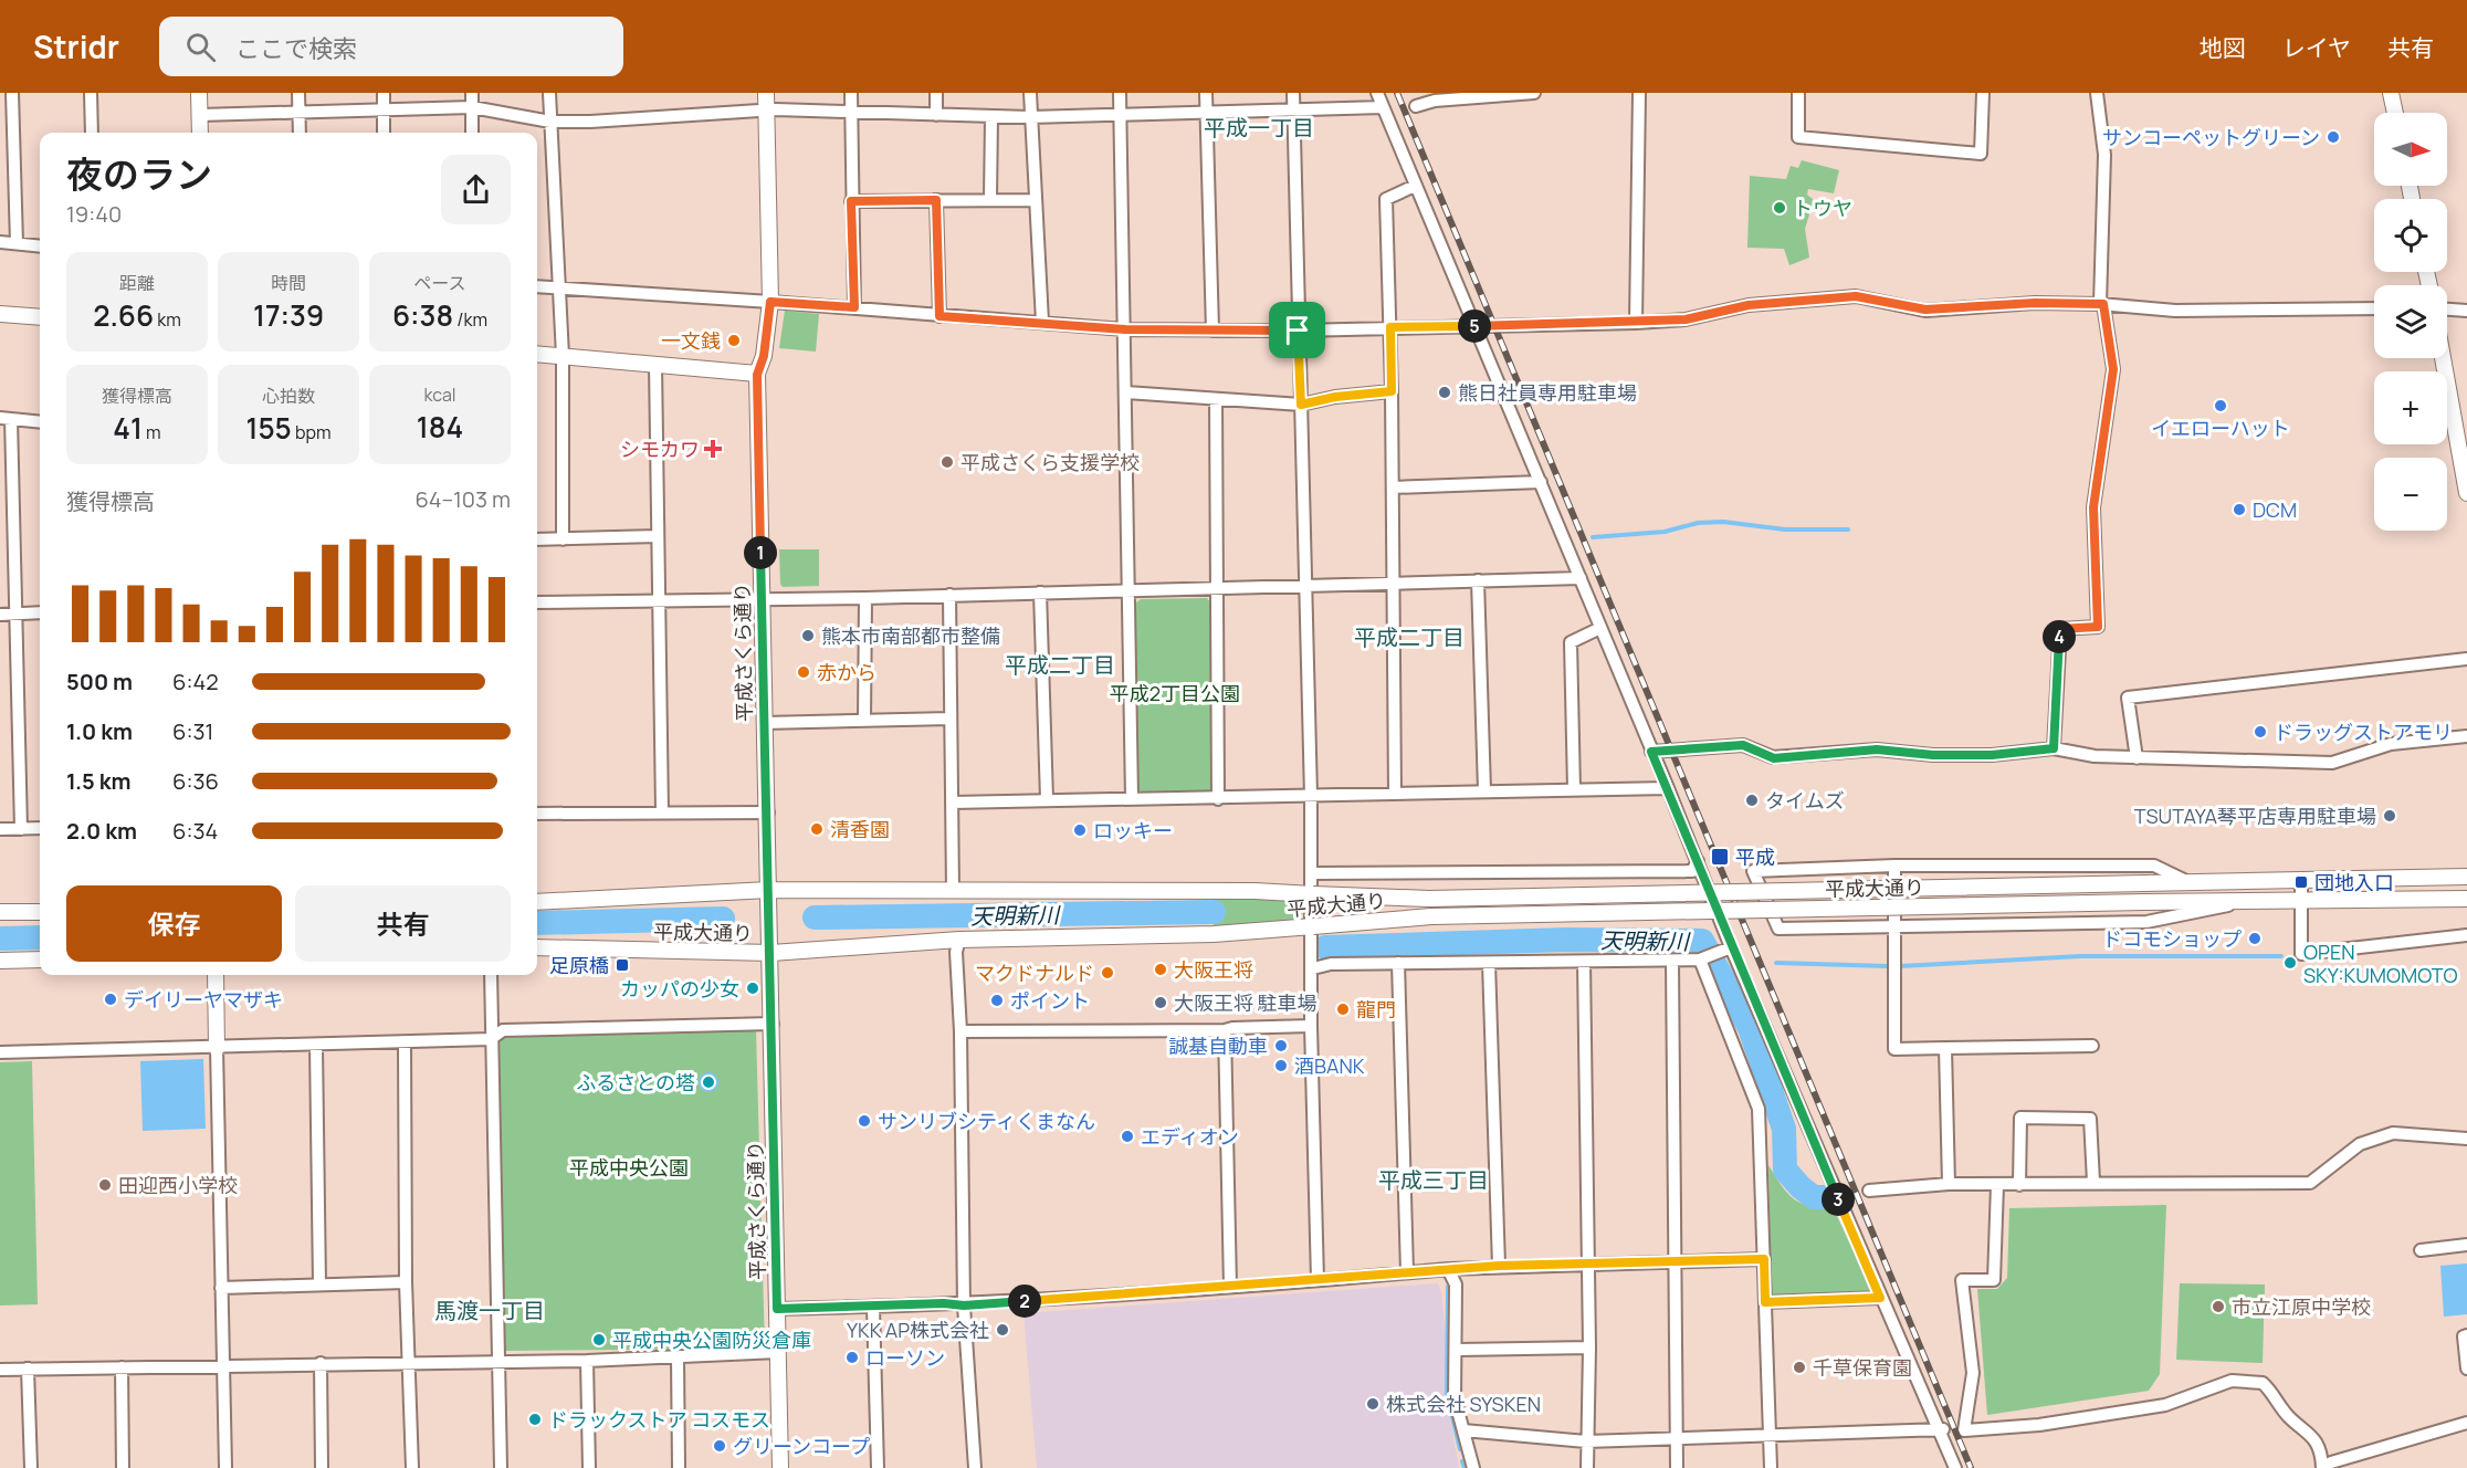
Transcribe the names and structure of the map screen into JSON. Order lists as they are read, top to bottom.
{
  "streets": {
    "street": ["平成さくら通り", "平成大通り"]
  },
  "crossings": [
    ["平成さくら通り", "平成大通り"]
  ],
  "districts": [
    "平成一丁目",
    "平成二丁目",
    "平成二丁目",
    "平成三丁目",
    "馬渡一丁目"
  ],
  "water": ["天明新川"],
  "parks": ["平成2丁目公園", "平成中央公園"],
  "places": {
    "other": [
      "サンコーペットグリーン",
      "トウヤ",
      "一文銭",
      "熊日社員専用駐車場",
      "イエローハット",
      "平成さくら支援学校",
      "DCM",
      "熊本市南部都市整備",
      "赤から",
      "ドラッグストアモリ",
      "タイムズ",
      "TSUTAYA琴平店専用駐車場",
      "清香園",
      "ロッキー",
      "ドコモショップ",
      "OPEN SKY:KUMOMOTO",
      "大阪王将",
      "マクドナルド",
      "カッパの少女",
      "デイリーヤマザキ",
      "ポイント",
      "大阪王将 駐車場",
      "龍門",
      "誠基自動車",
      "酒BANK",
      "ふるさとの塔",
      "サンリブシティくまなん",
      "エディオン",
      "田迎西小学校",
      "市立江原中学校",
      "YKK AP株式会社",
      "平成中央公園防災倉庫",
      "ローソン",
      "千草保育園",
      "株式会社 SYSKEN",
      "ドラックストア コスモス",
      "グリーンコープ"
    ],
    "health": ["シモカワ"],
    "transit": ["平成", "団地入口", "足原橋"]
  },
  "north": "right",
  "page": {
    "header": "Stridr",
    "search": "ここで検索",
    "nav": ["地図", "レイヤ", "共有"],
    "map_buttons": ["+", "−"],
    "heading": ["夜のラン", "19:40"],
    "stats": [
      ["距離", "2.66 km"],
      ["時間", "17:39"],
      ["ペース", "6:38 /km"],
      ["獲得標高", "41 m"],
      ["心拍数", "155 bpm"],
      ["kcal", "184"]
    ],
    "pins": [
      "5",
      "1",
      "4",
      "3",
      "2"
    ],
    "chart": ["獲得標高", "64–103 m"],
    "list": [
      {
        "name": "500 m",
        "note": "6:42"
      },
      {
        "name": "1.0 km",
        "note": "6:31"
      },
      {
        "name": "1.5 km",
        "note": "6:36"
      },
      {
        "name": "2.0 km",
        "note": "6:34"
      }
    ],
    "buttons": ["保存", "共有"]
  }
}
